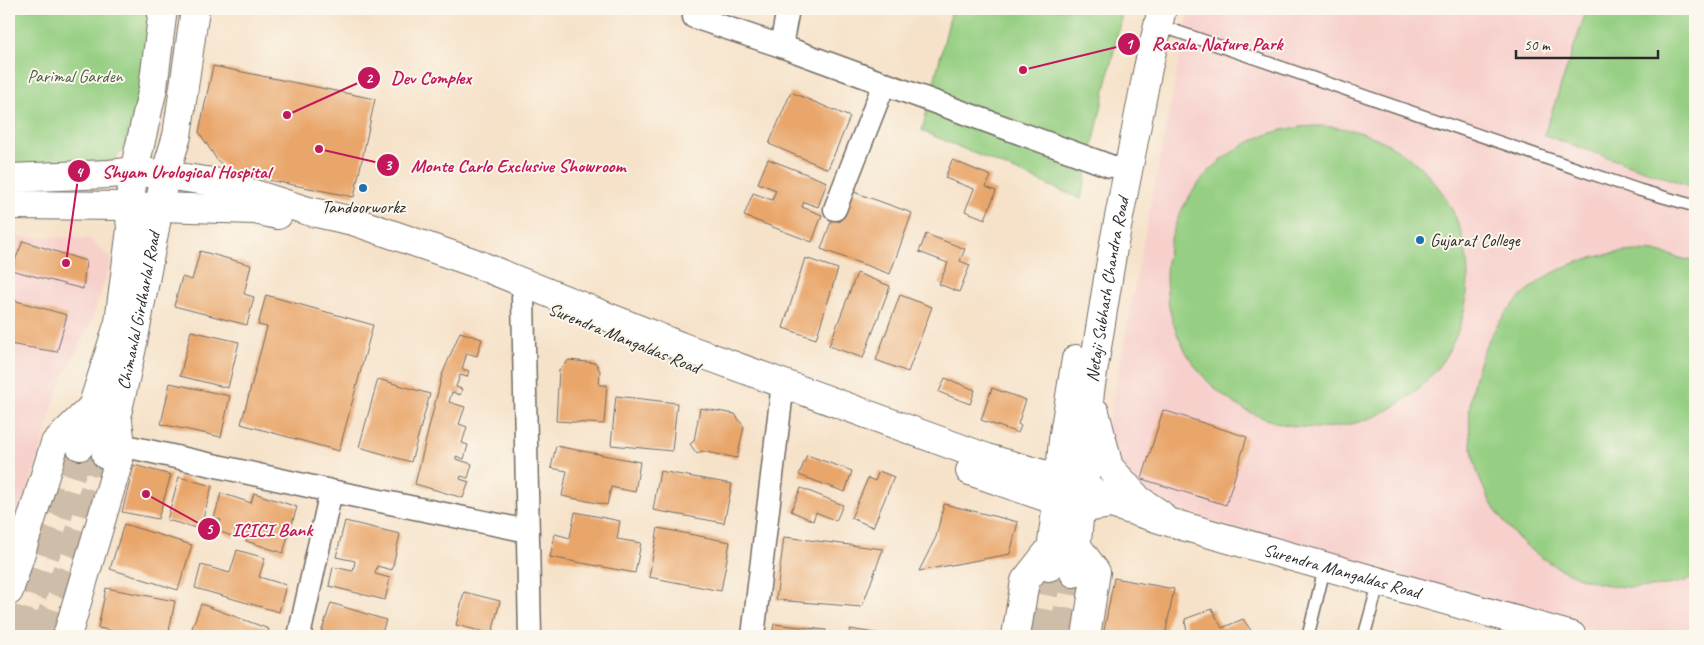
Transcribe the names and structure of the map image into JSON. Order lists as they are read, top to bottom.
{
  "streets": {
    "main road": ["Netaji Subhash Chandra Road", "Chimanlal Girdharlal Road", "Surendra Mangaldas Road"]
  },
  "crossings": [
    ["Netaji Subhash Chandra Road", "Surendra Mangaldas Road"],
    ["Chimanlal Girdharlal Road", "Surendra Mangaldas Road"]
  ],
  "parks": ["Parimal Garden"],
  "places": [
    "Rasala Nature Park",
    "Dev Complex",
    "Monte Carlo Exclusive Showroom",
    "Tandoorworkz",
    "Gujarat College",
    "Shyam Urological Hospital",
    "ICICI Bank"
  ],
  "scale_bar": "50 m"
}
